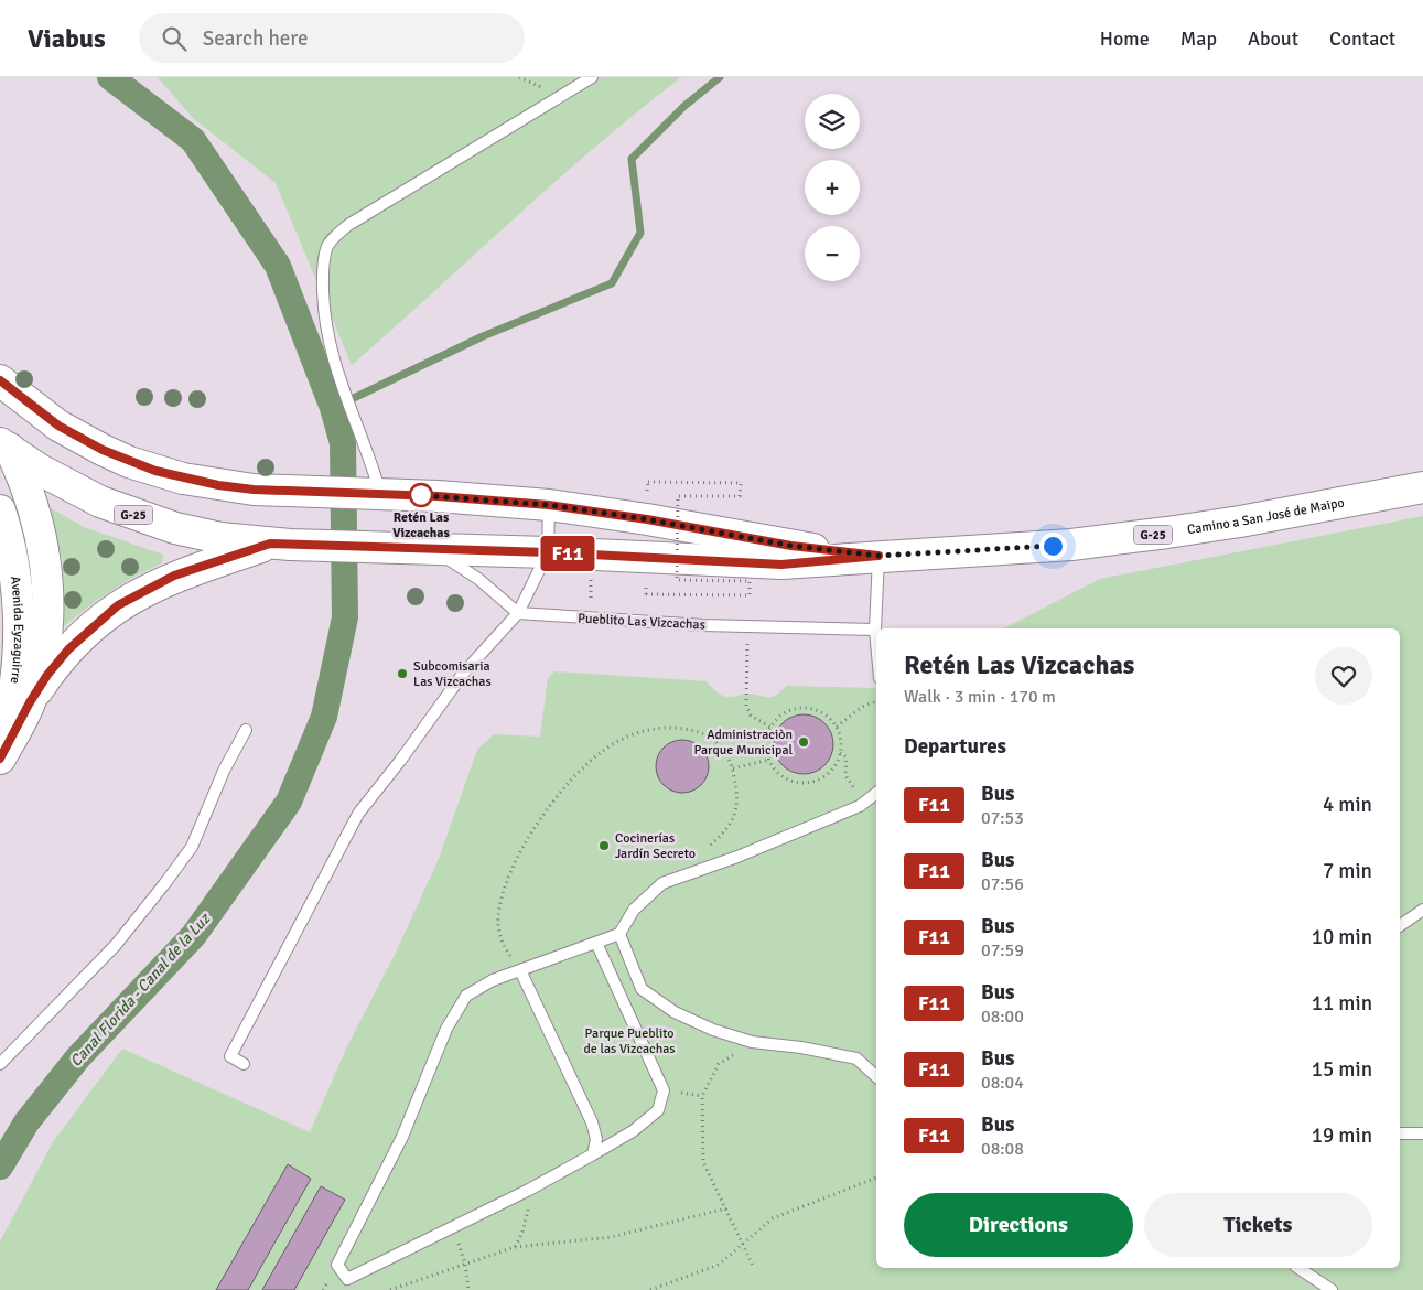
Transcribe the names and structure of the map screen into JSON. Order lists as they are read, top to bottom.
{
  "streets": {
    "main road": ["G-25", "Camino a San José de Maipo", "Avenida Eyzaguirre"],
    "lane": ["Pueblito Las Vizcachas"]
  },
  "crossings": [
    ["G-25", "Camino a San José de Maipo"],
    ["G-25", "Avenida Eyzaguirre"]
  ],
  "water": ["Canal Florida - Canal de la Luz"],
  "parks": ["Parque Pueblito de las Vizcachas"],
  "places": [
    "Retén Las Vizcachas",
    "Subcomisaria Las Vizcachas",
    "Administraciòn Parque Municipal",
    "Cocinerías Jardín Secreto"
  ],
  "lines": ["bus line F11"],
  "page": {
    "header": "Viabus",
    "search": "Search here",
    "nav": [
      "Home",
      "Map",
      "About",
      "Contact"
    ],
    "on_map": "F11",
    "map_buttons": ["+", "−"],
    "heading": [
      ["Retén Las Vizcachas", "Walk · 3 min · 170 m"],
      "Departures"
    ],
    "list": [
      {
        "mark": "F11",
        "name": "Bus",
        "note": "07:53",
        "value": "4 min"
      },
      {
        "mark": "F11",
        "name": "Bus",
        "note": "07:56",
        "value": "7 min"
      },
      {
        "mark": "F11",
        "name": "Bus",
        "note": "07:59",
        "value": "10 min"
      },
      {
        "mark": "F11",
        "name": "Bus",
        "note": "08:00",
        "value": "11 min"
      },
      {
        "mark": "F11",
        "name": "Bus",
        "note": "08:04",
        "value": "15 min"
      },
      {
        "mark": "F11",
        "name": "Bus",
        "note": "08:08",
        "value": "19 min"
      }
    ],
    "buttons": ["Directions", "Tickets"]
  }
}
